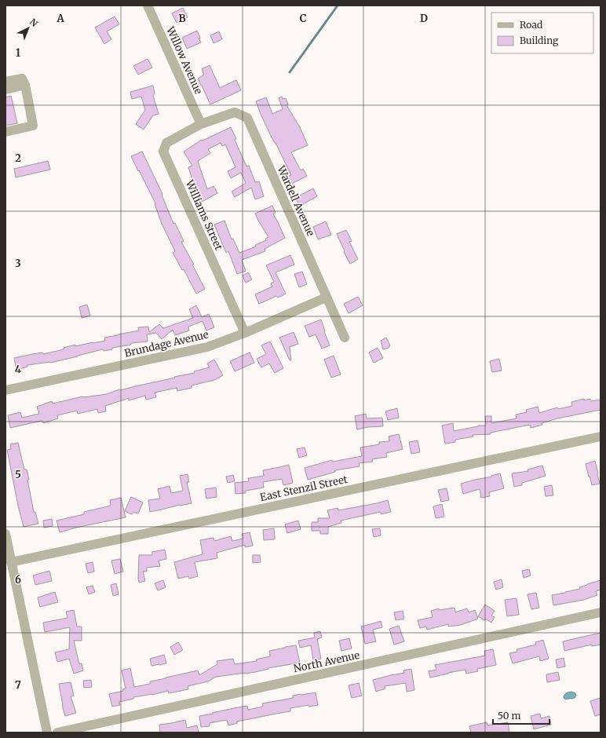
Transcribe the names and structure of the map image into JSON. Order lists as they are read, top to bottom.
{
  "streets": {
    "street": [
      "Willow Avenue",
      "Wardell Avenue",
      "Williams Street",
      "Brundage Avenue",
      "East Stenzil Street",
      "North Avenue"
    ]
  },
  "crossings": [
    ["Willow Avenue", "Wardell Avenue"],
    ["Willow Avenue", "Williams Street"],
    ["Wardell Avenue", "Williams Street"],
    ["Wardell Avenue", "Brundage Avenue"],
    ["Williams Street", "Brundage Avenue"]
  ],
  "legend": ["Road", "Building"],
  "scale_bar": "50 m",
  "north": "top right",
  "grid": {
    "columns": [
      "A",
      "B",
      "C",
      "D"
    ],
    "rows": [
      "1",
      "2",
      "3",
      "4",
      "5",
      "6",
      "7"
    ]
  }
}
